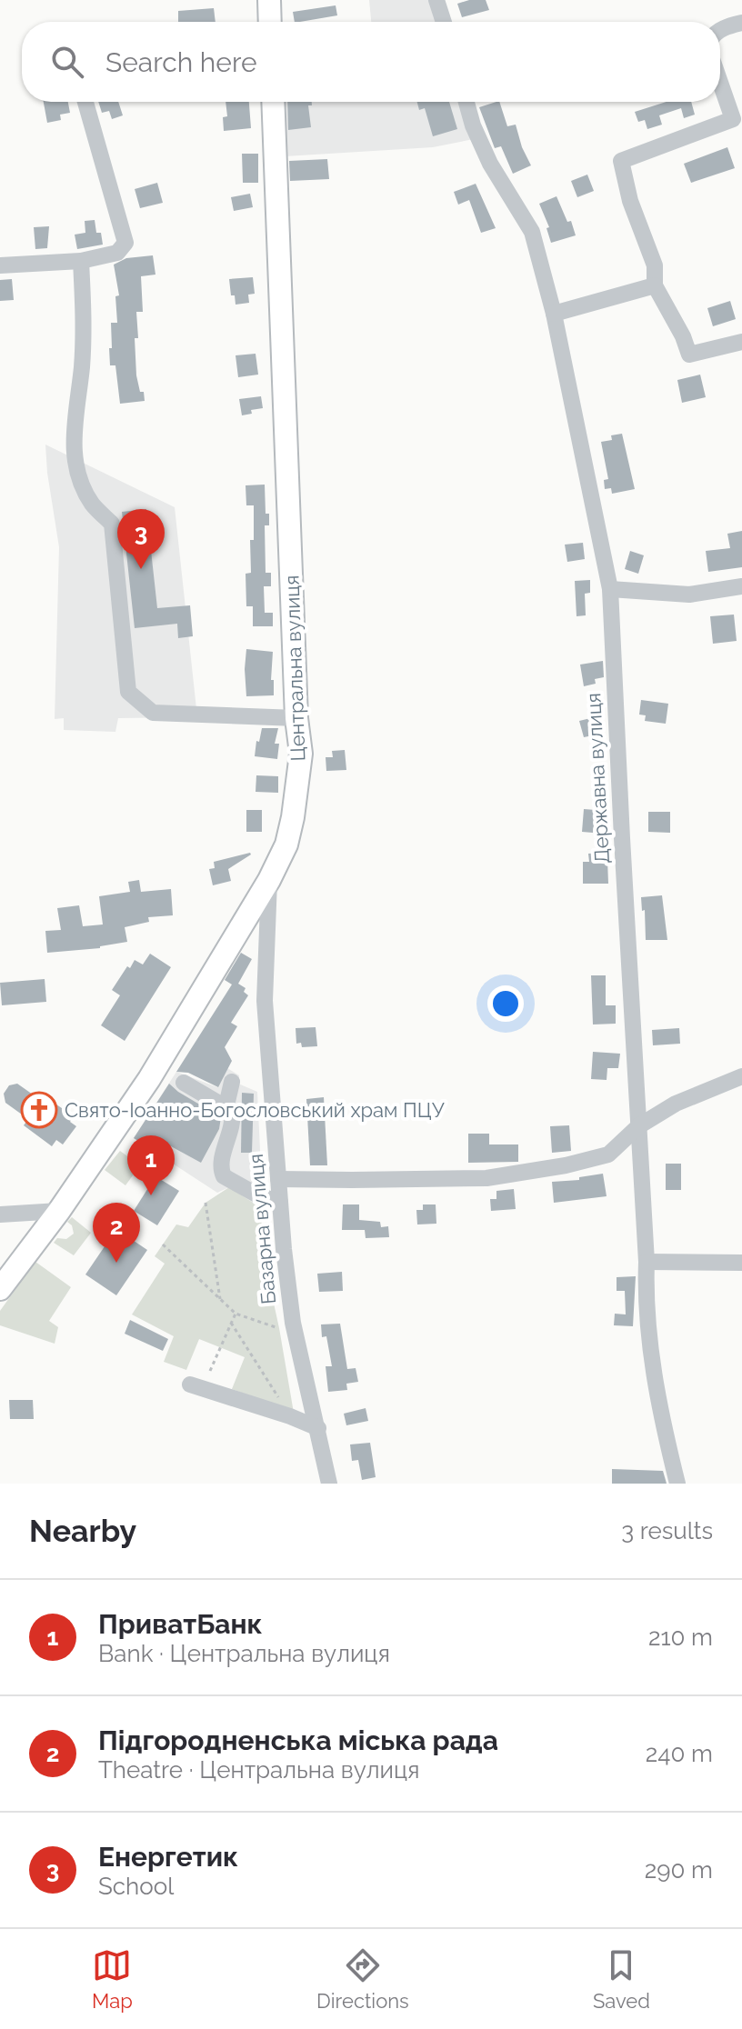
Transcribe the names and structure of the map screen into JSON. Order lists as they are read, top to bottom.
{
  "streets": {
    "main road": ["Центральна вулиця"],
    "street": ["Державна вулиця", "Базарна вулиця"]
  },
  "crossings": [
    ["Центральна вулиця", "Базарна вулиця"]
  ],
  "places": {
    "church": ["Свято-Іоанно-Богословський храм ПЦУ"]
  },
  "page": {
    "search": "Search here",
    "pins": ["3", "1", "2"],
    "heading": ["Nearby", "3 results"],
    "list": [
      {
        "mark": "1",
        "name": "ПриватБанк",
        "note": "Bank · Центральна вулиця",
        "value": "210 m"
      },
      {
        "mark": "2",
        "name": "Підгородненська міська рада",
        "note": "Theatre · Центральна вулиця",
        "value": "240 m"
      },
      {
        "mark": "3",
        "name": "Енергетик",
        "note": "School",
        "value": "290 m"
      }
    ],
    "nav": ["Map", "Directions", "Saved"]
  }
}
